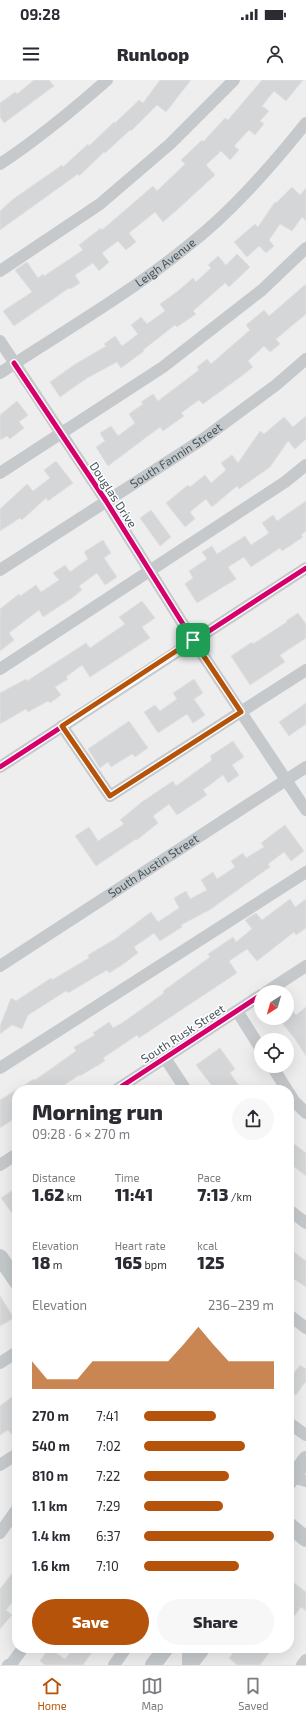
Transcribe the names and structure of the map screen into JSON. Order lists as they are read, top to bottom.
{
  "streets": {
    "street": [
      "Leigh Avenue",
      "South Fannin Street",
      "Douglas Drive",
      "South Austin Street",
      "South Rusk Street"
    ]
  },
  "crossings": [
    ["Leigh Avenue", "Douglas Drive"],
    ["South Fannin Street", "Douglas Drive"],
    ["Douglas Drive", "South Austin Street"]
  ],
  "north": "bottom left",
  "page": {
    "status": "09:28",
    "header": "Runloop",
    "heading": ["Morning run", "09:28 · 6 × 270 m"],
    "stats": [
      ["Distance", "1.62 km"],
      ["Time", "11:41"],
      ["Pace", "7:13 /km"],
      ["Elevation", "18 m"],
      ["Heart rate", "165 bpm"],
      ["kcal", "125"]
    ],
    "chart": ["Elevation", "236–239 m"],
    "list": [
      {
        "name": "270 m",
        "note": "7:41"
      },
      {
        "name": "540 m",
        "note": "7:02"
      },
      {
        "name": "810 m",
        "note": "7:22"
      },
      {
        "name": "1.1 km",
        "note": "7:29"
      },
      {
        "name": "1.4 km",
        "note": "6:37"
      },
      {
        "name": "1.6 km",
        "note": "7:10"
      }
    ],
    "buttons": ["Save", "Share"],
    "tabs": ["Home", "Map", "Saved"]
  }
}
